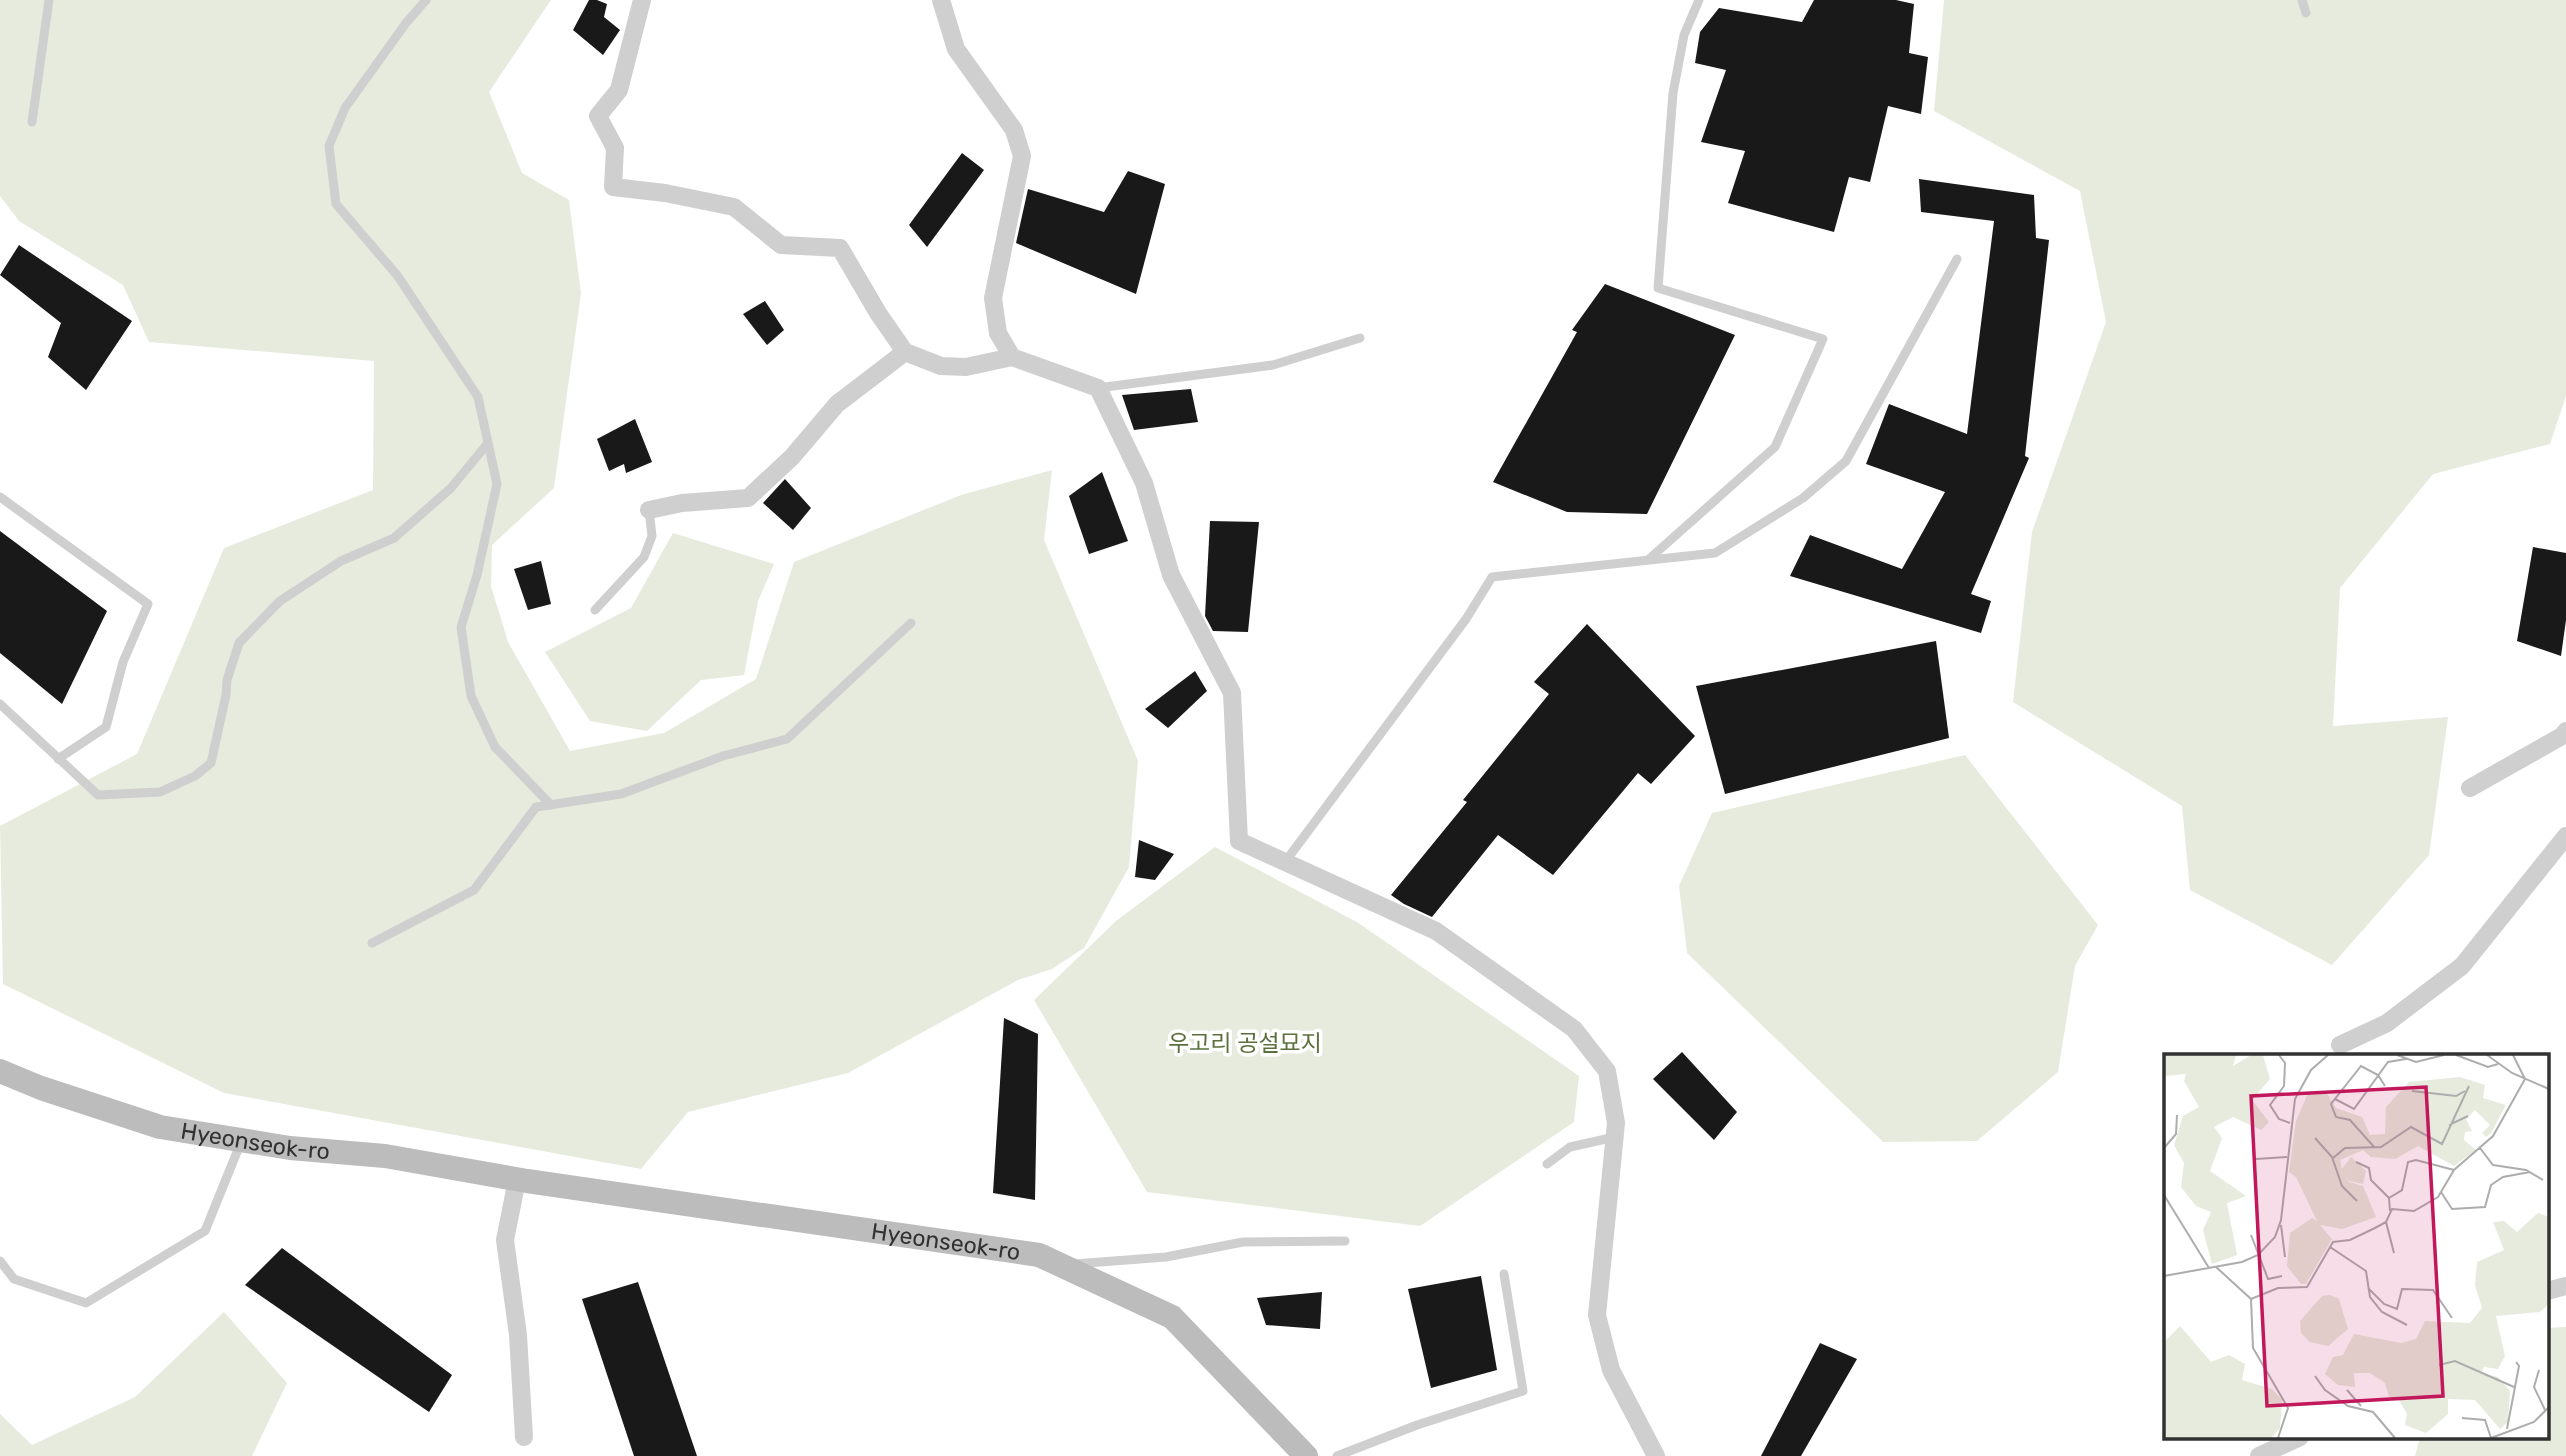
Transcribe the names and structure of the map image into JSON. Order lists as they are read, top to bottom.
{
  "streets": {
    "street": ["Hyeonseok-ro"]
  },
  "parks": ["우고리 공설묘지"]
}
